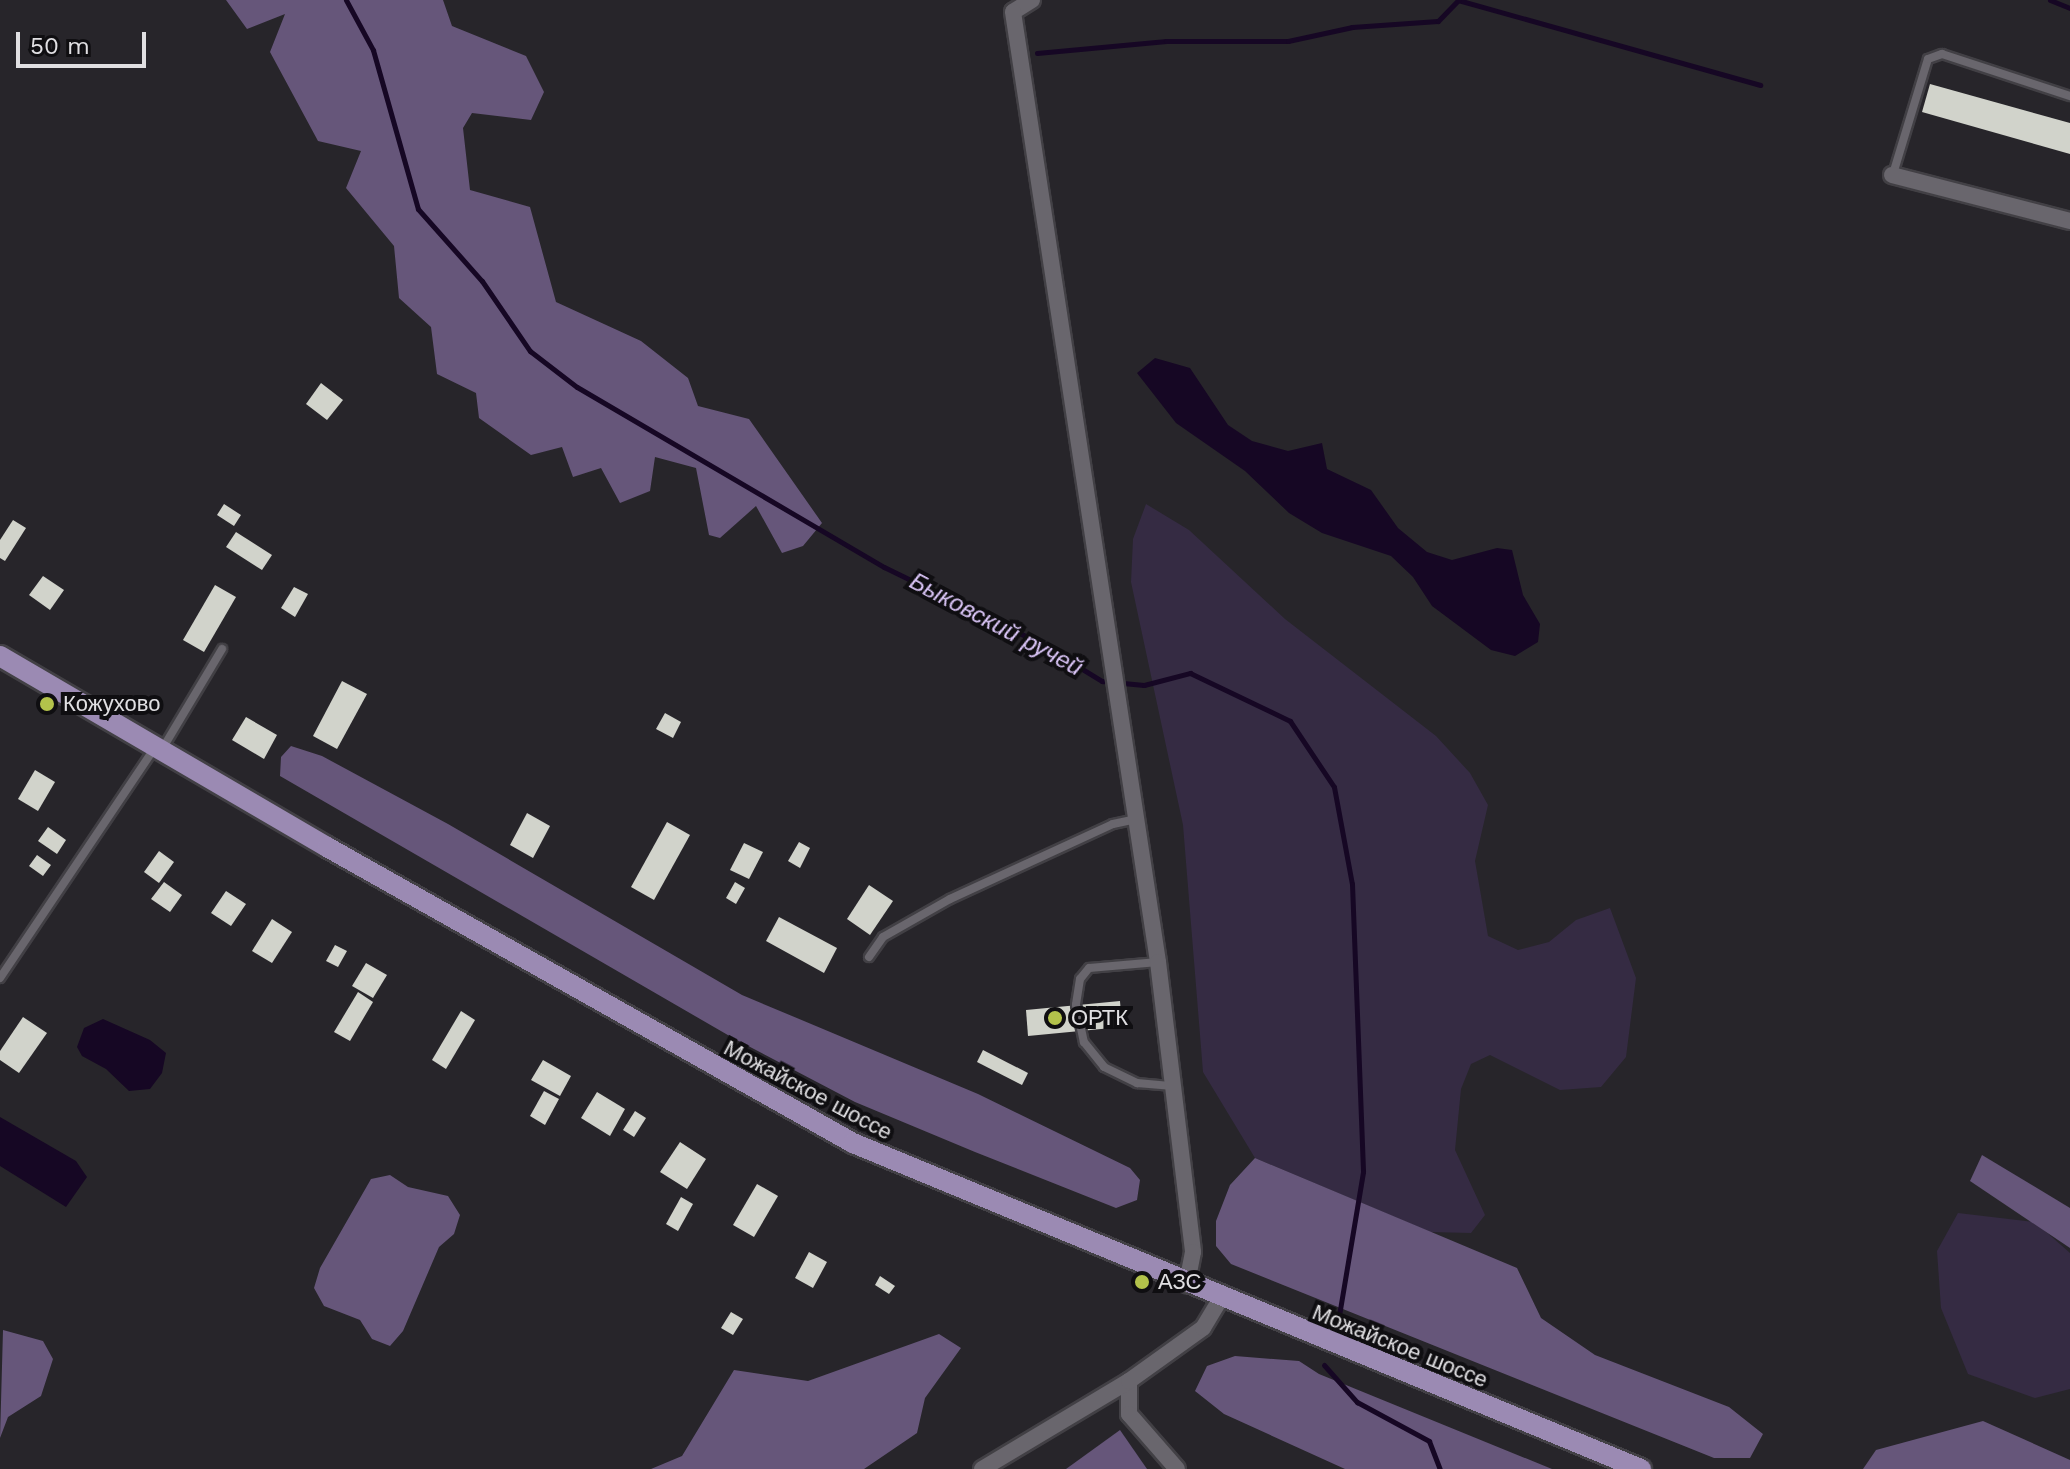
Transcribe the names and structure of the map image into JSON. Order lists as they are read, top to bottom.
{
  "streets": {
    "main road": ["Можайское шоссе"]
  },
  "water": ["Быковский ручей"],
  "places": ["Кожухово", "ОРТК", "АЗС"],
  "scale_bar": "50 m"
}
